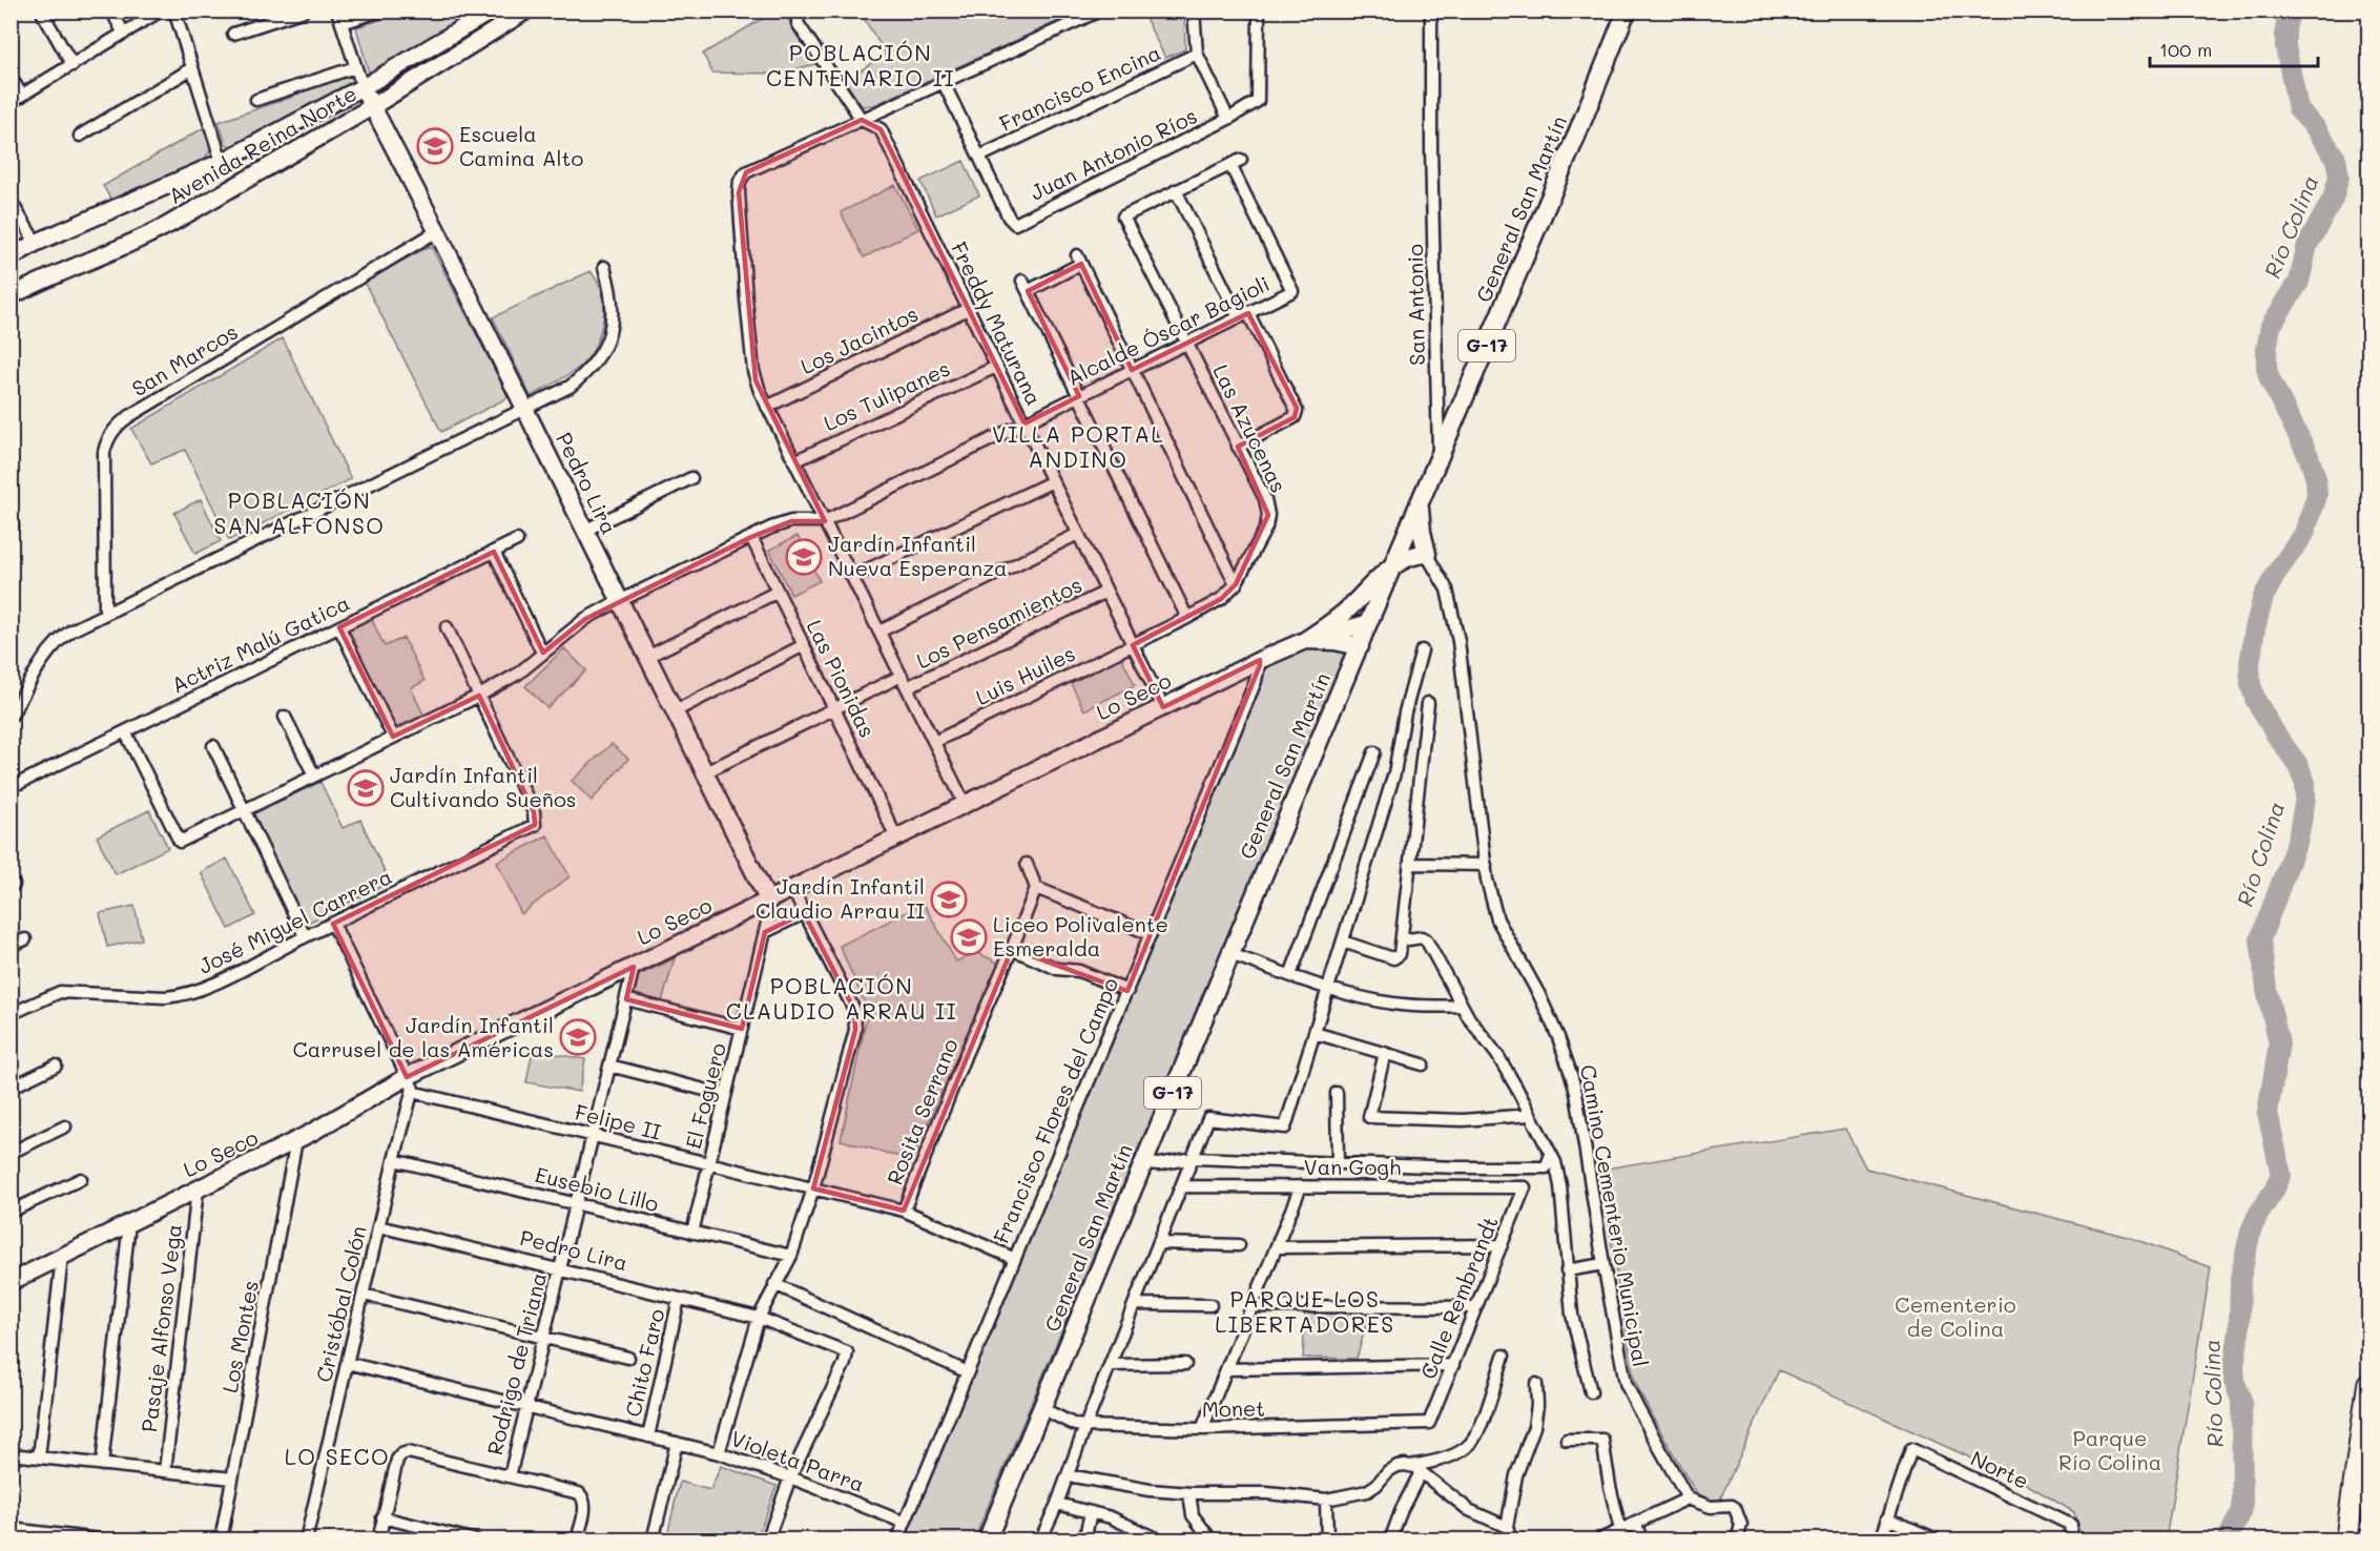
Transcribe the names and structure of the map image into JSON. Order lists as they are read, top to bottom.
{
  "streets": {
    "main road": ["General San Martín", "G-17"],
    "street": [
      "Francisco Encina",
      "Avenida Reina Norte",
      "Juan Antonio Ríos",
      "San Antonio",
      "Freddy Maturana",
      "Alcalde Óscar Bagioli",
      "Los Jacintos",
      "San Marcos",
      "Los Tulipanes",
      "Las Azucenas",
      "Pedro Lira",
      "Los Pensamientos",
      "Actriz Malú Gatica",
      "Luis Huiles",
      "Las Pionidas",
      "Lo Seco",
      "José Miguel Carrera",
      "El Foguero",
      "Francisco Flores del Campo",
      "Rosita Serrano",
      "Felipe II",
      "Van Gogh",
      "Eusebio Lillo",
      "Camino Cementerio Municipal",
      "Calle Rembrandt",
      "Cristóbal Colón",
      "Pasaje Alfonso Vega",
      "Los Montes",
      "Chito Faro",
      "Rodrigo de Triana",
      "Monet",
      "Violeta Parra",
      "Norte"
    ]
  },
  "crossings": [
    ["Francisco Encina", "Juan Antonio Ríos"],
    ["Avenida Reina Norte", "Pedro Lira"],
    ["General San Martín", "San Antonio"],
    ["General San Martín", "Lo Seco"],
    ["General San Martín", "Camino Cementerio Municipal"],
    ["General San Martín", "Monet"],
    ["Freddy Maturana", "Alcalde Óscar Bagioli"],
    ["Freddy Maturana", "Los Jacintos"],
    ["Freddy Maturana", "Los Tulipanes"],
    ["Freddy Maturana", "Las Azucenas"],
    ["Freddy Maturana", "Los Pensamientos"],
    ["Freddy Maturana", "Luis Huiles"],
    ["Freddy Maturana", "Lo Seco"],
    ["Alcalde Óscar Bagioli", "Las Azucenas"],
    ["San Marcos", "Pedro Lira"],
    ["Las Azucenas", "Luis Huiles"],
    ["Pedro Lira", "Los Pensamientos"],
    ["Pedro Lira", "Lo Seco"],
    ["Pedro Lira", "El Foguero"],
    ["Pedro Lira", "Cristóbal Colón"],
    ["Pedro Lira", "Chito Faro"],
    ["Pedro Lira", "Rodrigo de Triana"],
    ["Pedro Lira", "Violeta Parra"],
    ["Los Pensamientos", "Las Pionidas"],
    ["Las Pionidas", "Lo Seco"],
    ["Lo Seco", "El Foguero"],
    ["Lo Seco", "Francisco Flores del Campo"],
    ["Lo Seco", "Felipe II"],
    ["Lo Seco", "Cristóbal Colón"],
    ["Lo Seco", "Pasaje Alfonso Vega"],
    ["Lo Seco", "Los Montes"],
    ["Lo Seco", "Rodrigo de Triana"],
    ["El Foguero", "Felipe II"],
    ["El Foguero", "Eusebio Lillo"],
    ["Francisco Flores del Campo", "Felipe II"],
    ["Francisco Flores del Campo", "Violeta Parra"],
    ["Rosita Serrano", "Felipe II"],
    ["Felipe II", "Cristóbal Colón"],
    ["Felipe II", "Rodrigo de Triana"],
    ["Van Gogh", "Calle Rembrandt"],
    ["Eusebio Lillo", "Cristóbal Colón"],
    ["Eusebio Lillo", "Rodrigo de Triana"],
    ["Calle Rembrandt", "Monet"],
    ["Cristóbal Colón", "Violeta Parra"],
    ["Chito Faro", "Violeta Parra"],
    ["Rodrigo de Triana", "Violeta Parra"]
  ],
  "districts": [
    "POBLACIÓN CENTENARIO II",
    "VILLA PORTAL ANDINO",
    "POBLACIÓN SAN ALFONSO",
    "POBLACIÓN CLAUDIO ARRAU II",
    "PARQUE LOS LIBERTADORES",
    "LO SECO"
  ],
  "water": ["Río Colina"],
  "parks": ["Cementerio de Colina", "Parque Río Colina"],
  "places": {
    "school or university": [
      "Escuela Camina Alto",
      "Jardín Infantil Nueva Esperanza",
      "Jardín Infantil Cultivando Sueños",
      "Jardín Infantil Claudio Arrau II",
      "Liceo Polivalente Esmeralda",
      "Jardín Infantil Carrusel de las Américas"
    ]
  },
  "scale_bar": "100 m"
}
